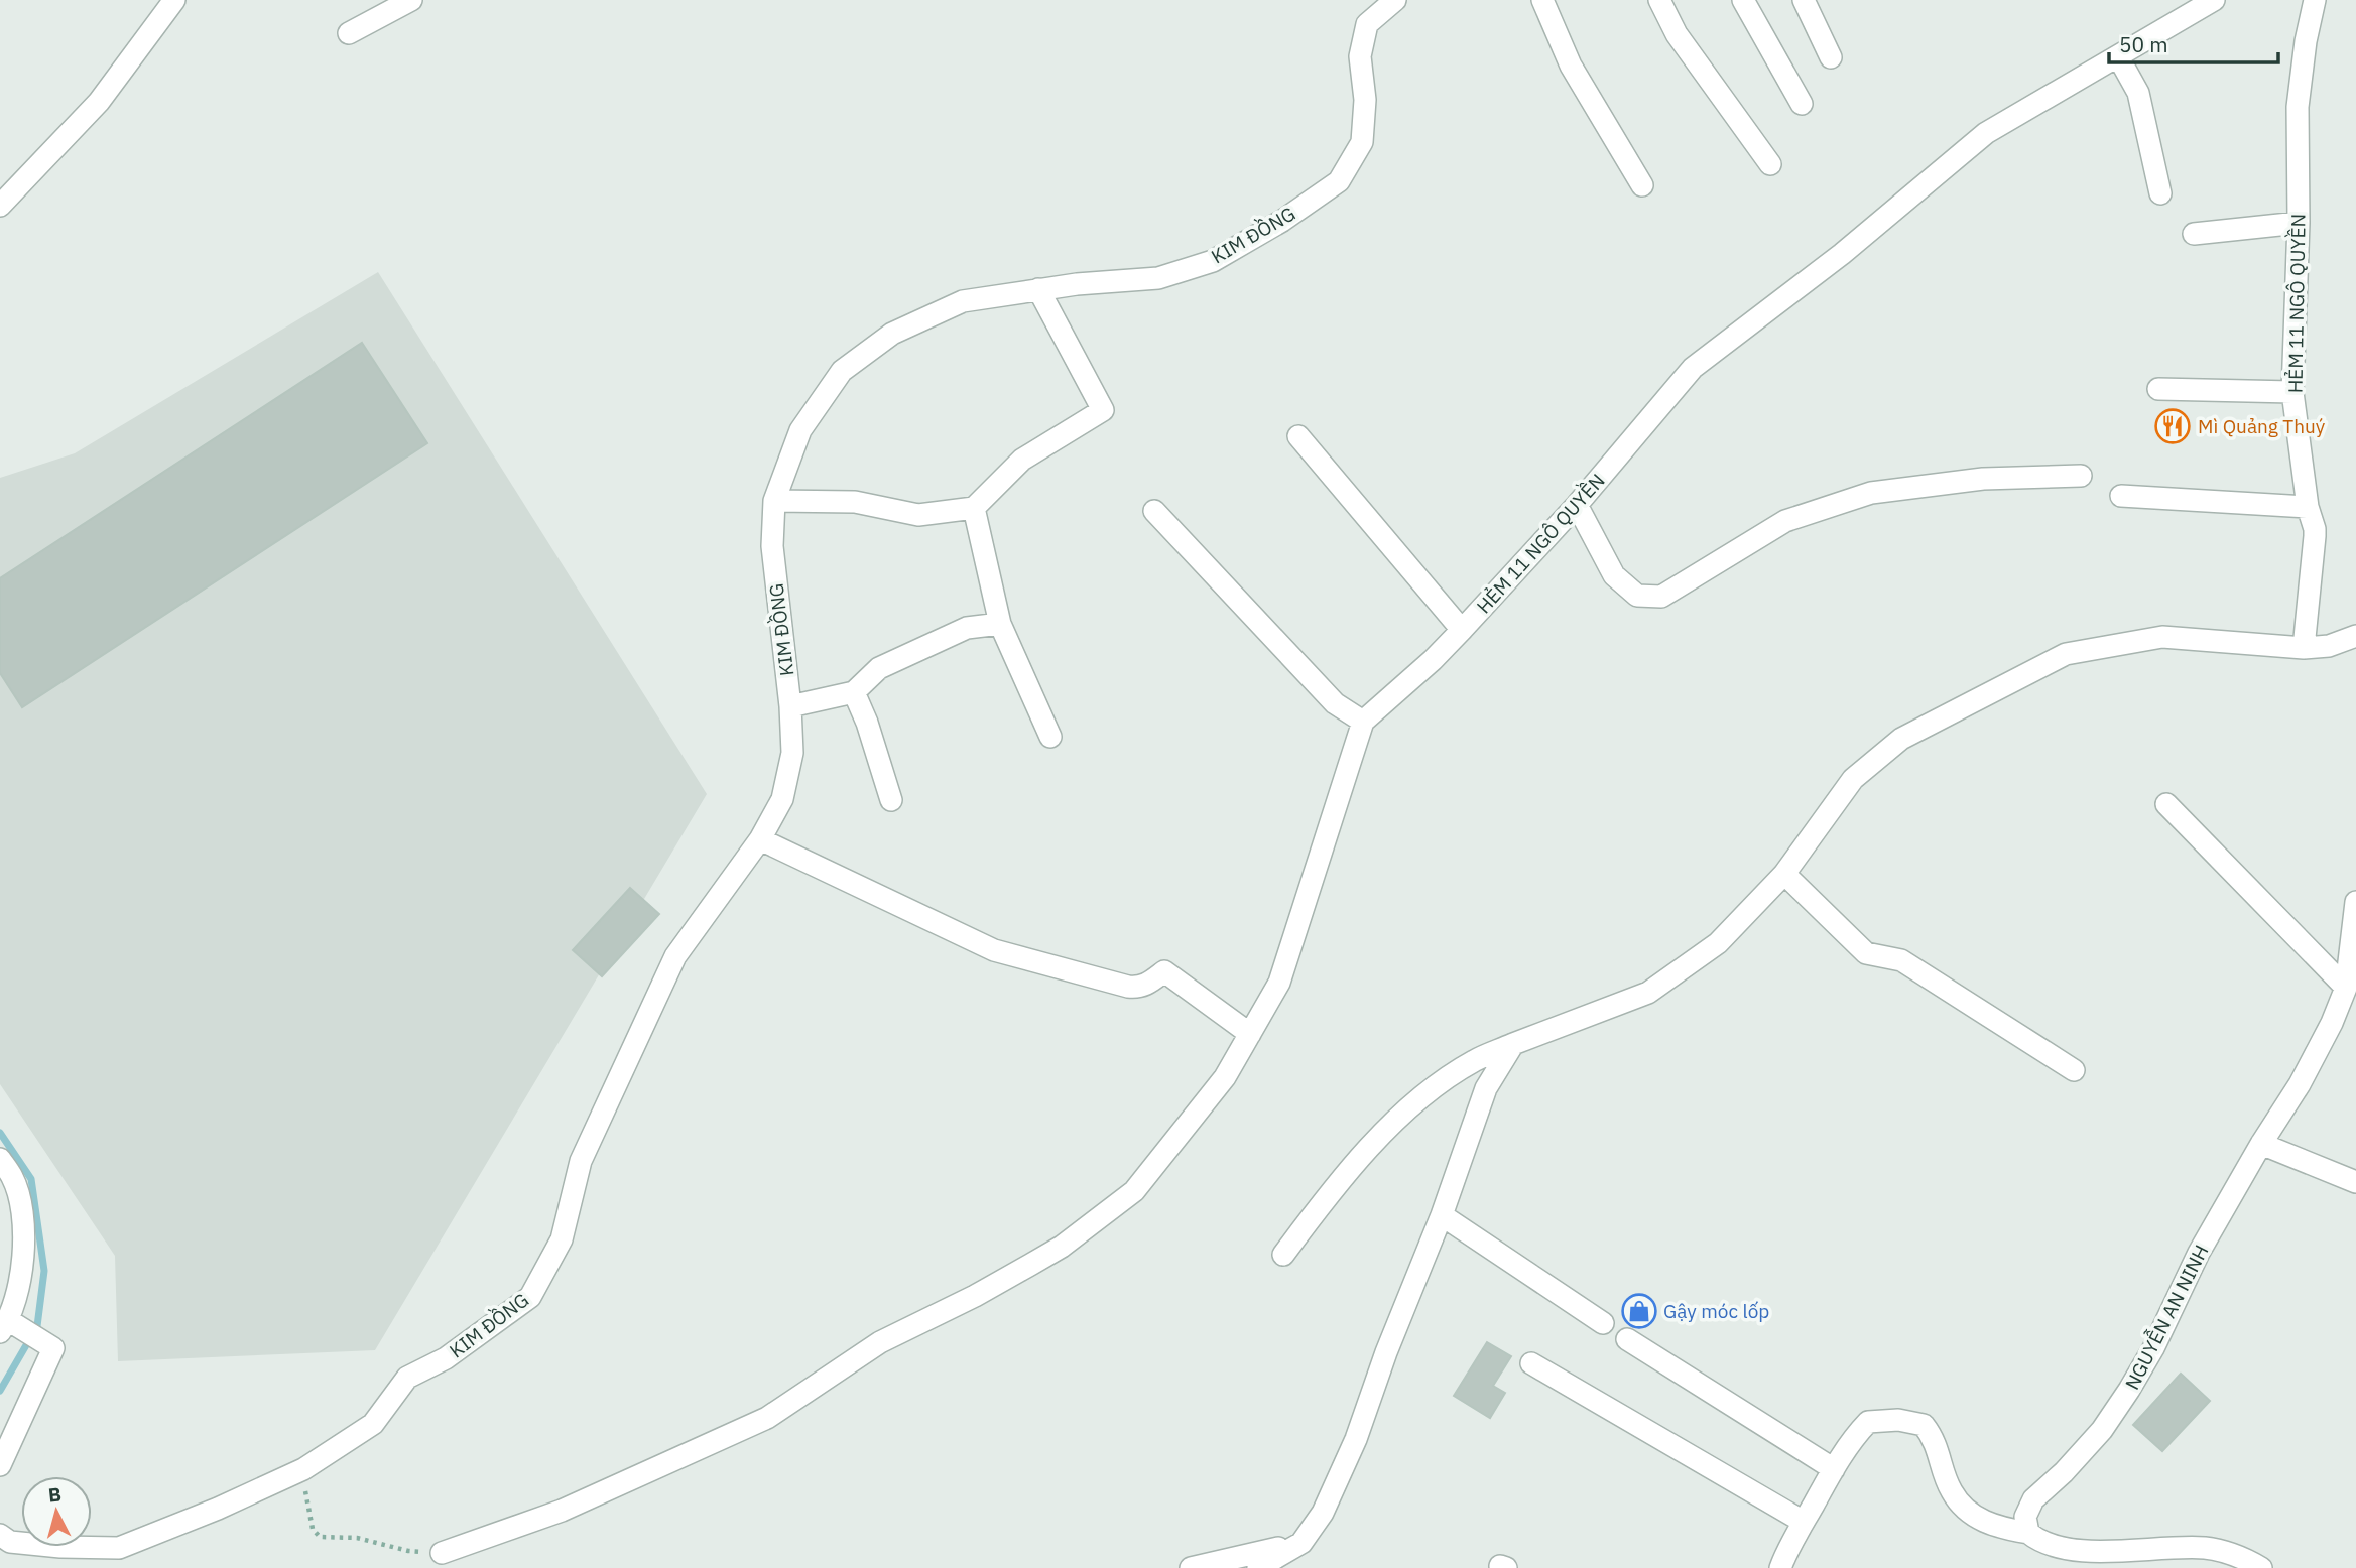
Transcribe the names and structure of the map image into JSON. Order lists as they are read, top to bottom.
{
  "streets": {
    "street": ["KIM ĐỒNG", "HẺM 11 NGÔ QUYỀN", "NGUYỄN AN NINH"]
  },
  "places": {
    "restaurant": ["Mì Quảng Thuý"],
    "shop": ["Gậy móc lốp"]
  },
  "scale_bar": "50 m",
  "north": "top"
}
